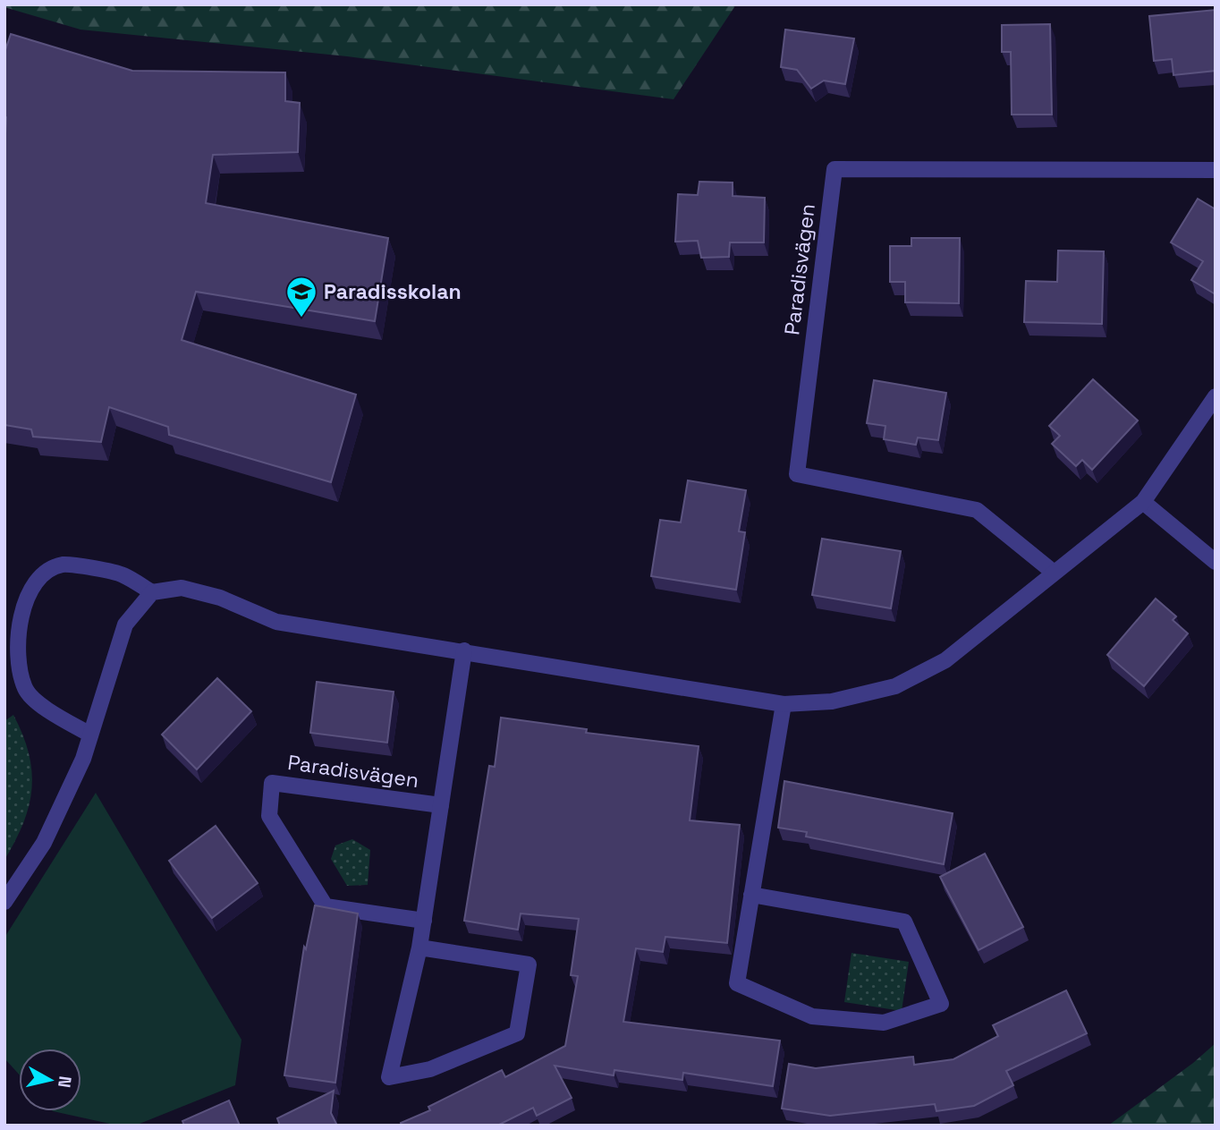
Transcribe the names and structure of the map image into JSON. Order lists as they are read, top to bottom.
{
  "streets": {
    "street": ["Paradisvägen"]
  },
  "places": {
    "school or university": ["Paradisskolan"]
  },
  "north": "right"
}
